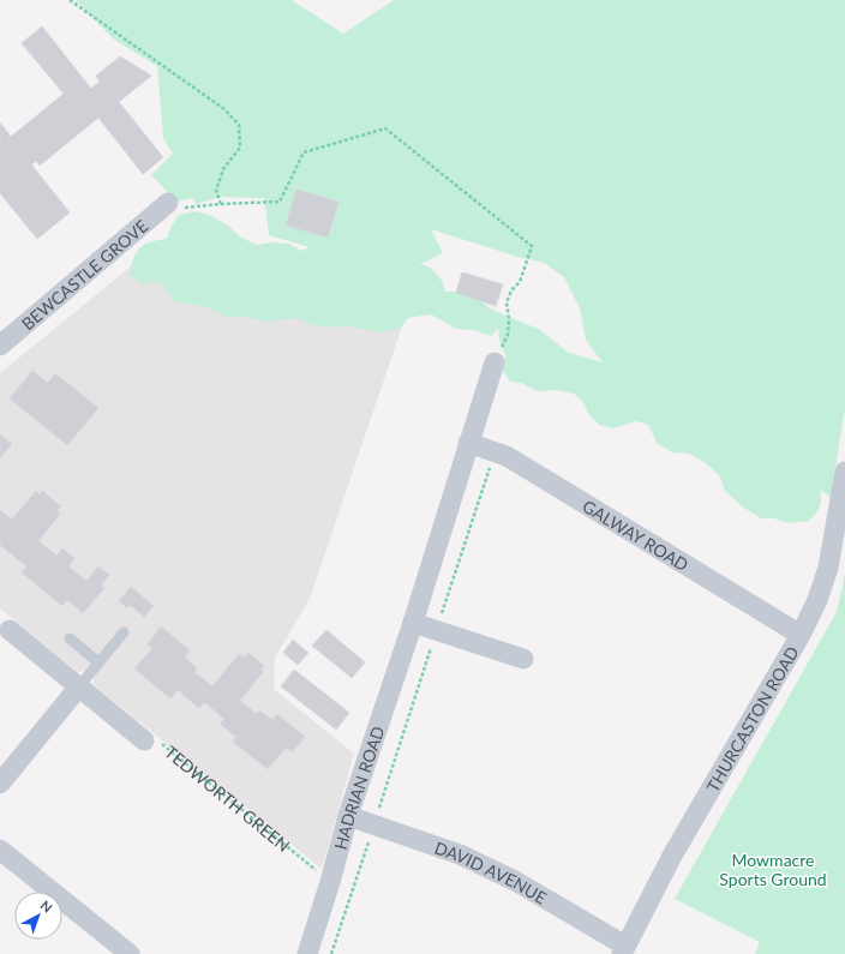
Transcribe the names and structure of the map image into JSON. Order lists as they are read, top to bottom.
{
  "streets": {
    "street": [
      "BEWCASTLE GROVE",
      "GALWAY ROAD",
      "THURCASTON ROAD",
      "HADRIAN ROAD",
      "TEDWORTH GREEN",
      "DAVID AVENUE"
    ]
  },
  "crossings": [
    ["GALWAY ROAD", "THURCASTON ROAD"],
    ["GALWAY ROAD", "HADRIAN ROAD"],
    ["THURCASTON ROAD", "DAVID AVENUE"],
    ["HADRIAN ROAD", "TEDWORTH GREEN"],
    ["HADRIAN ROAD", "DAVID AVENUE"]
  ],
  "parks": ["Mowmacre Sports Ground"],
  "north": "top right"
}
